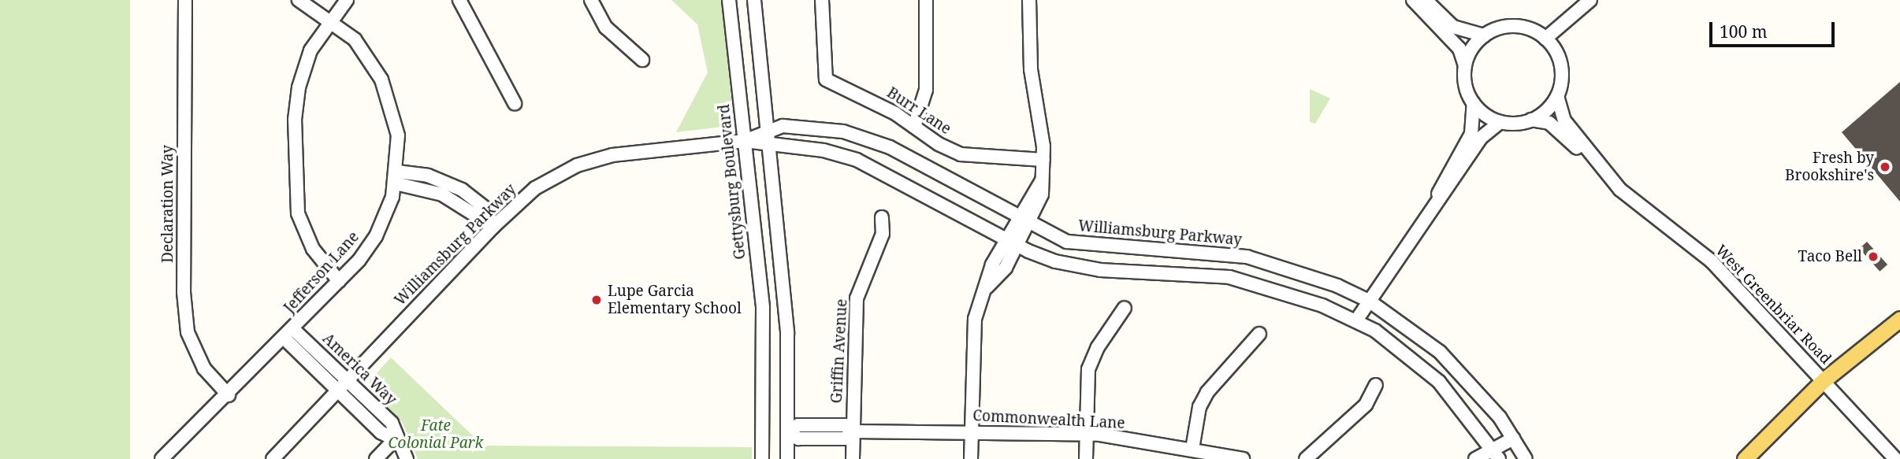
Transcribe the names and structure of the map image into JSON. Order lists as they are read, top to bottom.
{
  "streets": {
    "street": [
      "Burr Lane",
      "Gettysburg Boulevard",
      "Declaration Way",
      "Williamsburg Parkway",
      "Jefferson Lane",
      "West Greenbriar Road",
      "Griffin Avenue",
      "America Way",
      "Commonwealth Lane"
    ]
  },
  "crossings": [
    ["Gettysburg Boulevard", "Williamsburg Parkway"],
    ["Gettysburg Boulevard", "Commonwealth Lane"],
    ["Declaration Way", "Jefferson Lane"],
    ["Williamsburg Parkway", "America Way"],
    ["Jefferson Lane", "America Way"],
    ["Griffin Avenue", "Commonwealth Lane"]
  ],
  "parks": ["Fate Colonial Park"],
  "places": ["Fresh by Brookshire's", "Taco Bell", "Lupe Garcia Elementary School"],
  "scale_bar": "100 m"
}
